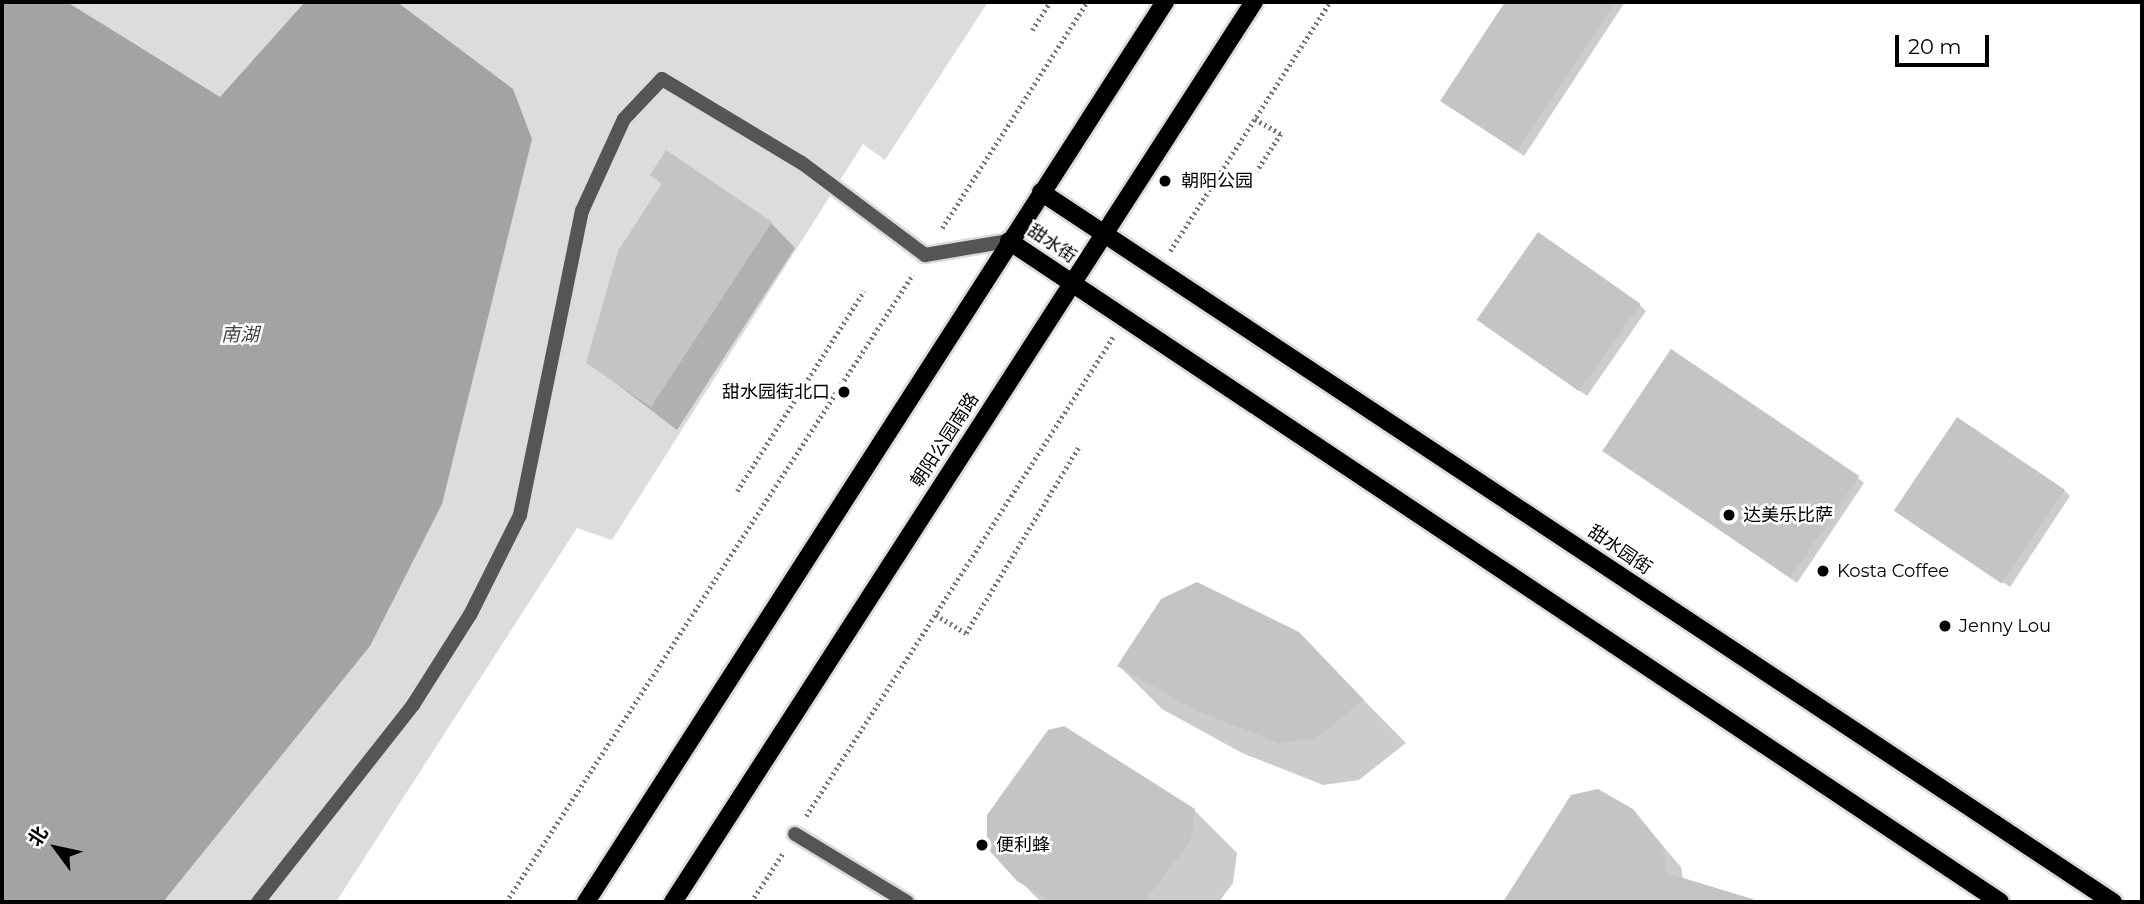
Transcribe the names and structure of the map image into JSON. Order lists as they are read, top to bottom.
{
  "streets": {
    "main road": ["甜水街", "朝阳公园南路", "甜水园街"]
  },
  "crossings": [
    ["甜水街", "朝阳公园南路"],
    ["朝阳公园南路", "甜水园街"]
  ],
  "water": ["南湖"],
  "places": [
    "朝阳公园",
    "甜水园街北口",
    "达美乐比萨",
    "Kosta Coffee",
    "Jenny Lou",
    "便利蜂"
  ],
  "scale_bar": "20 m",
  "north": "top left"
}
